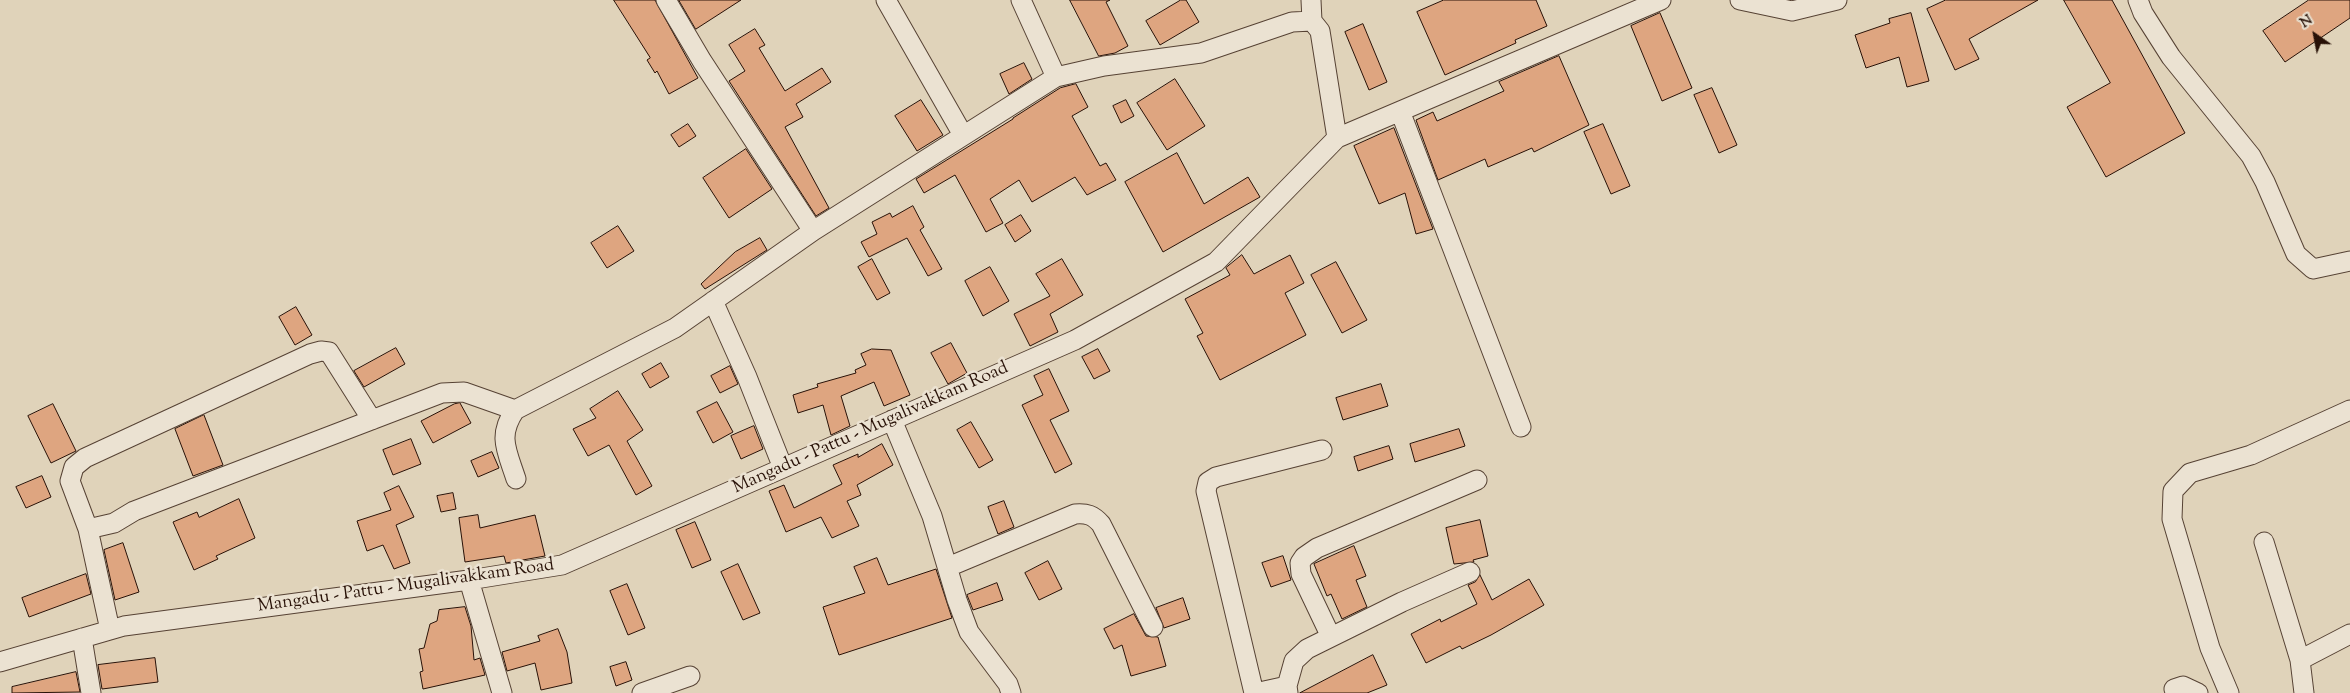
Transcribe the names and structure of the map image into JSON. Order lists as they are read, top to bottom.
{
  "streets": {
    "street": ["Mangadu - Pattu - Mugalivakkam Road"]
  },
  "north": "top left"
}
